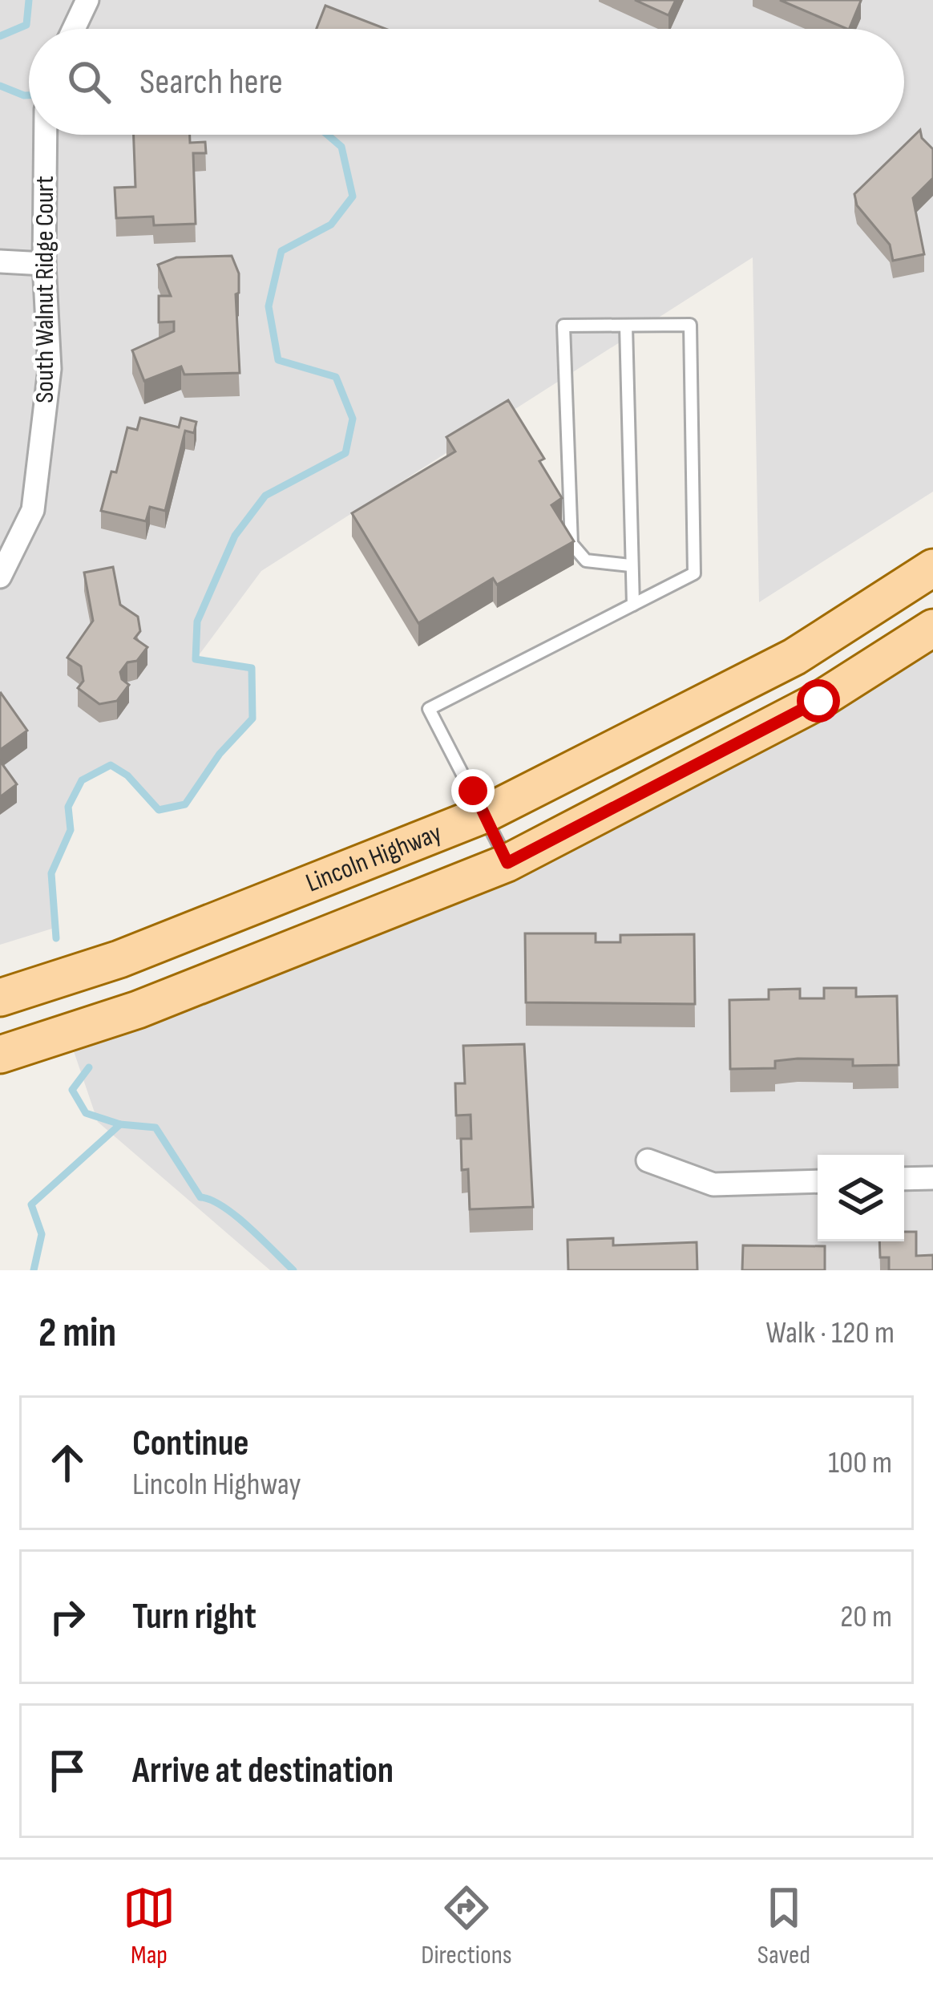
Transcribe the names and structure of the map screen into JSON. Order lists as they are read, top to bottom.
{
  "streets": {
    "main road": ["Lincoln Highway"],
    "street": ["South Walnut Ridge Court"]
  },
  "page": {
    "search": "Search here",
    "heading": ["2 min", "Walk · 120 m"],
    "list": [
      ["Continue", "Lincoln Highway", "100 m"],
      ["Turn right", "20 m"],
      "Arrive at destination"
    ],
    "nav": ["Map", "Directions", "Saved"]
  }
}
